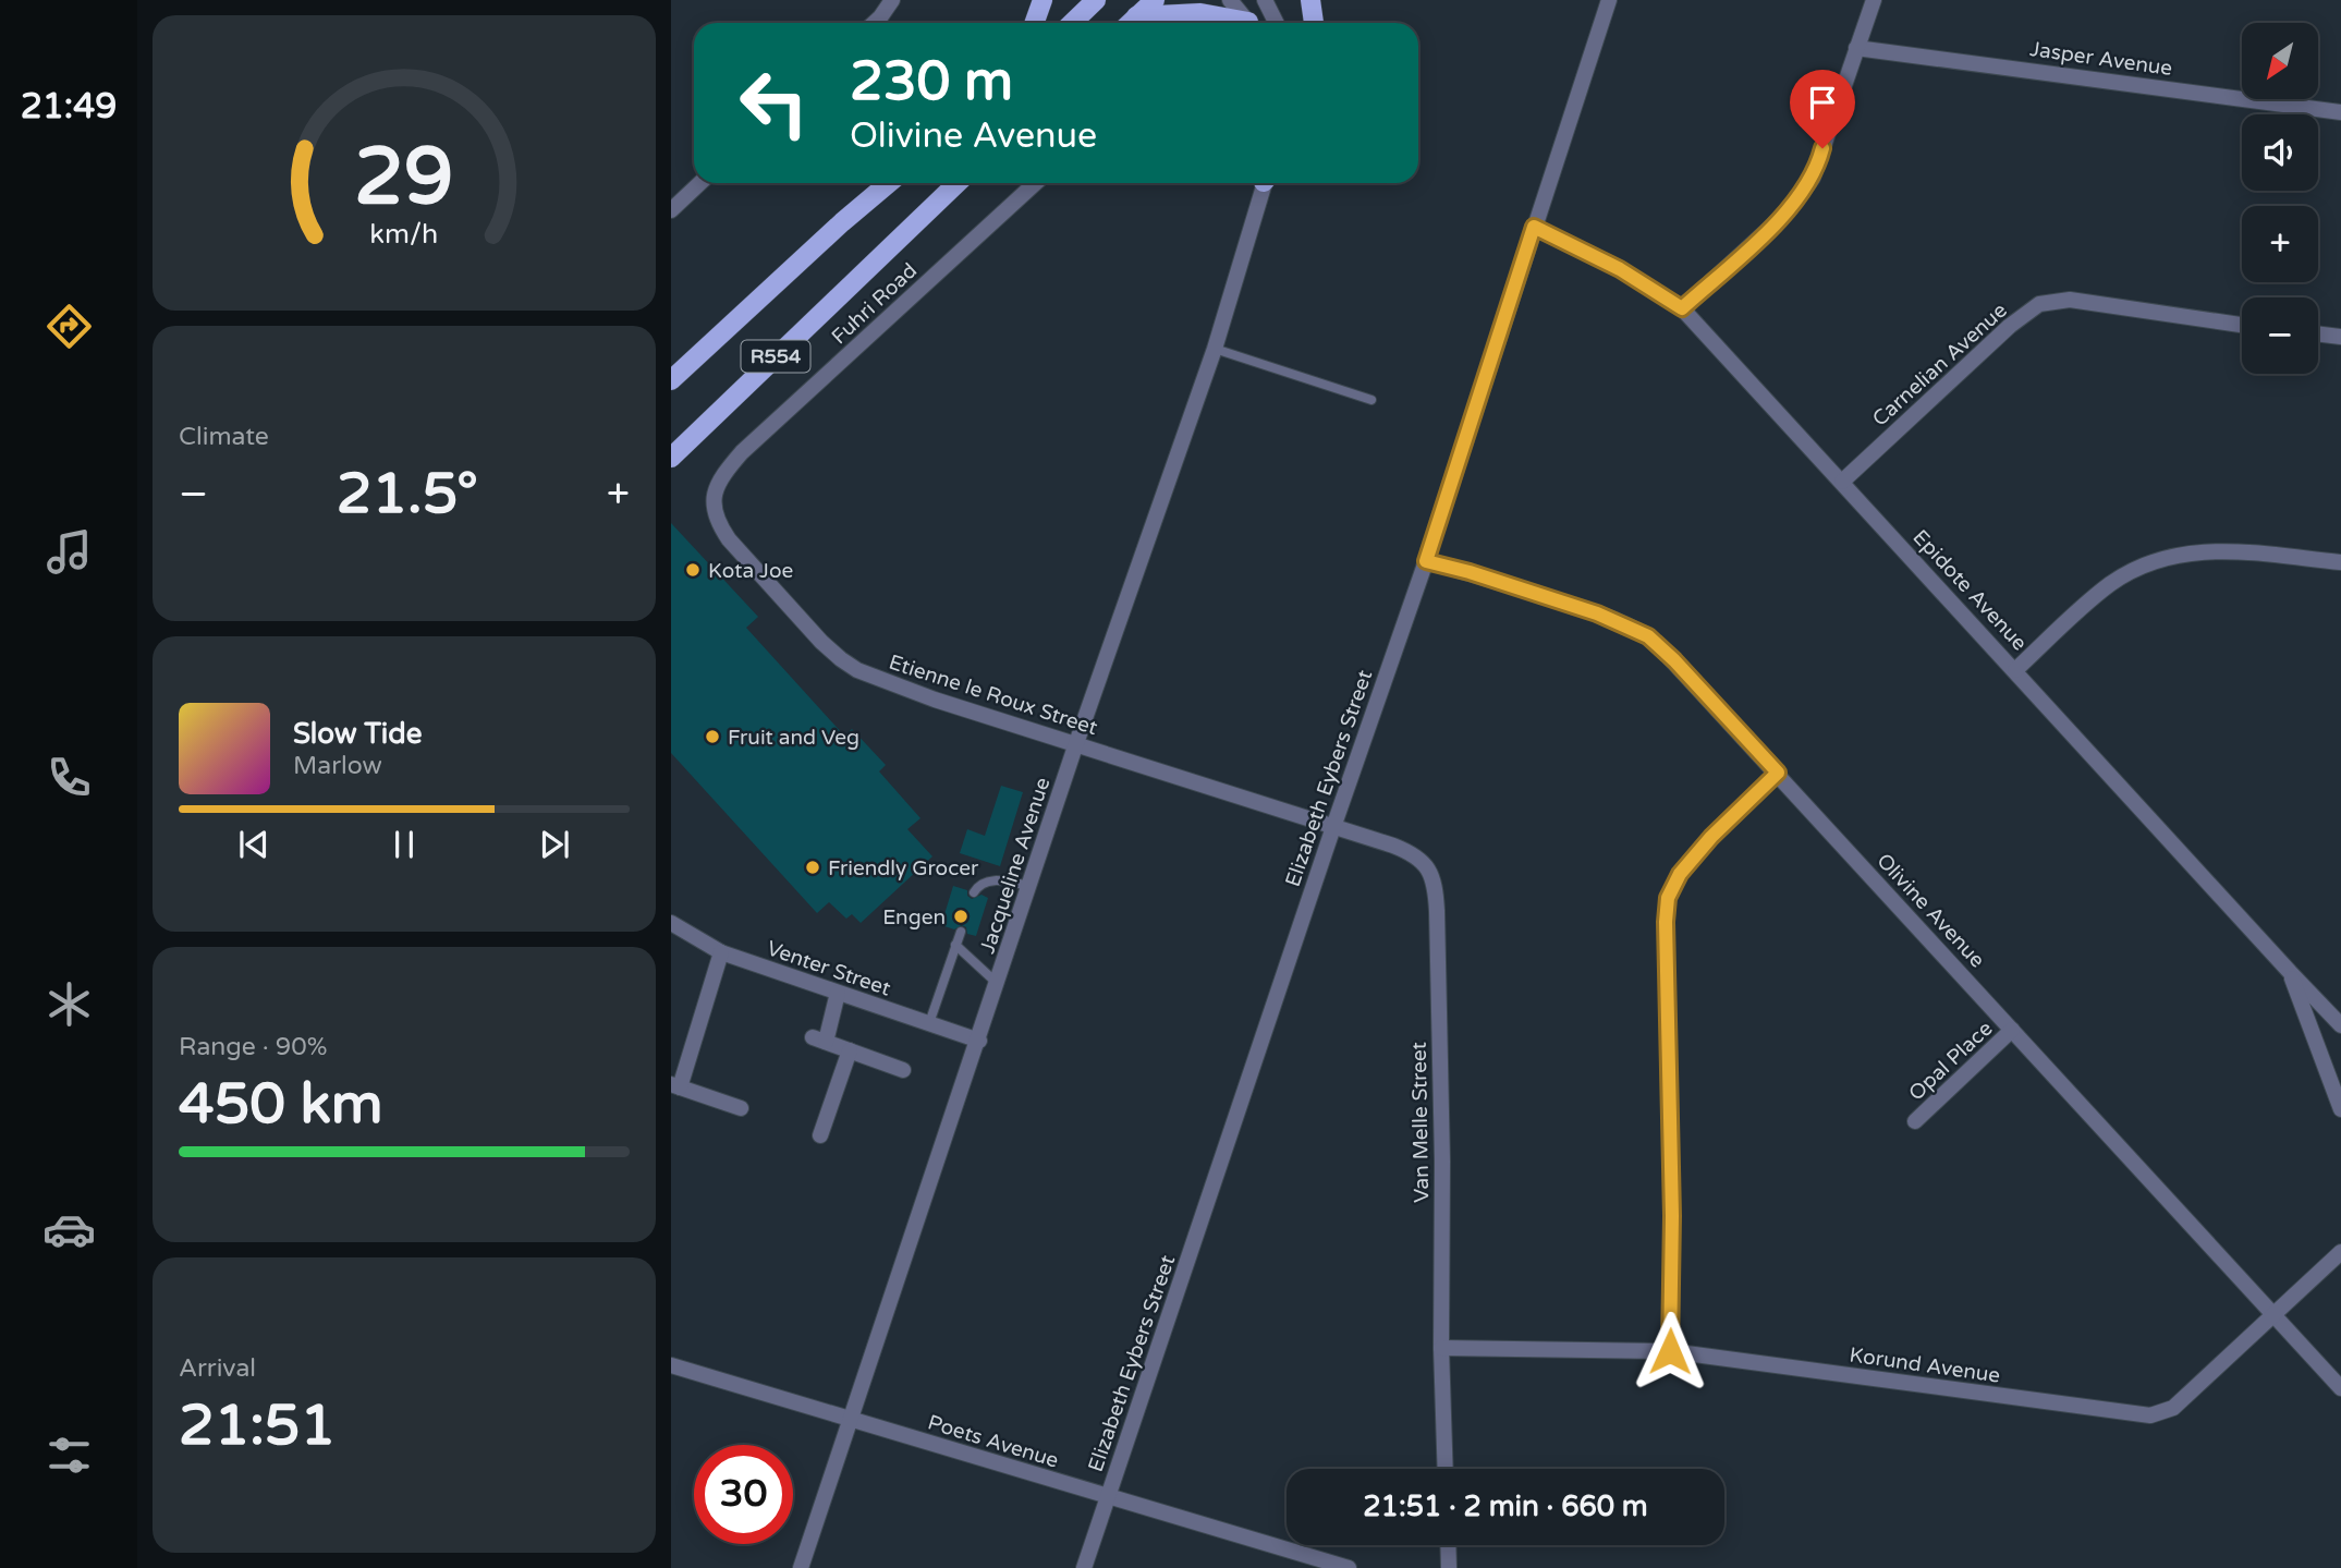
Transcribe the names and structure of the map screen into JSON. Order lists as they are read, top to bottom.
{
  "streets": {
    "main road": ["R554"],
    "street": [
      "Jasper Avenue",
      "Fuhri Road",
      "Carnelian Avenue",
      "Epidote Avenue",
      "Etienne le Roux Street",
      "Elizabeth Eybers Street",
      "Jacqueline Avenue",
      "Olivine Avenue",
      "Venter Street",
      "Opal Place",
      "Van Melle Street",
      "Korund Avenue",
      "Poets Avenue"
    ]
  },
  "crossings": [
    ["Fuhri Road", "Etienne le Roux Street"],
    ["Carnelian Avenue", "Epidote Avenue"],
    ["Epidote Avenue", "Elizabeth Eybers Street"],
    ["Etienne le Roux Street", "Elizabeth Eybers Street"],
    ["Etienne le Roux Street", "Jacqueline Avenue"],
    ["Etienne le Roux Street", "Van Melle Street"],
    ["Elizabeth Eybers Street", "Olivine Avenue"],
    ["Elizabeth Eybers Street", "Van Melle Street"],
    ["Elizabeth Eybers Street", "Poets Avenue"],
    ["Jacqueline Avenue", "Venter Street"],
    ["Jacqueline Avenue", "Poets Avenue"],
    ["Olivine Avenue", "Opal Place"],
    ["Olivine Avenue", "Korund Avenue"],
    ["Van Melle Street", "Korund Avenue"]
  ],
  "places": [
    "Kota Joe",
    "Fruit and Veg",
    "Friendly Grocer",
    "Engen"
  ],
  "north": "bottom left",
  "page": {
    "tabs": "21:49",
    "map_buttons": ["+", "−"],
    "turn": ["230 m", "Olivine Avenue"],
    "tile": [
      "Climate",
      ["Range · 90%", "450 km"],
      ["Arrival", "21:51"]
    ],
    "heat": ["−", "21.5°", "+"],
    "song": ["Slow Tide", "Marlow"],
    "limit": "30",
    "trip": "21:51 · 2 min · 660 m",
    "gauge": ["29", "km/h"]
  }
}
